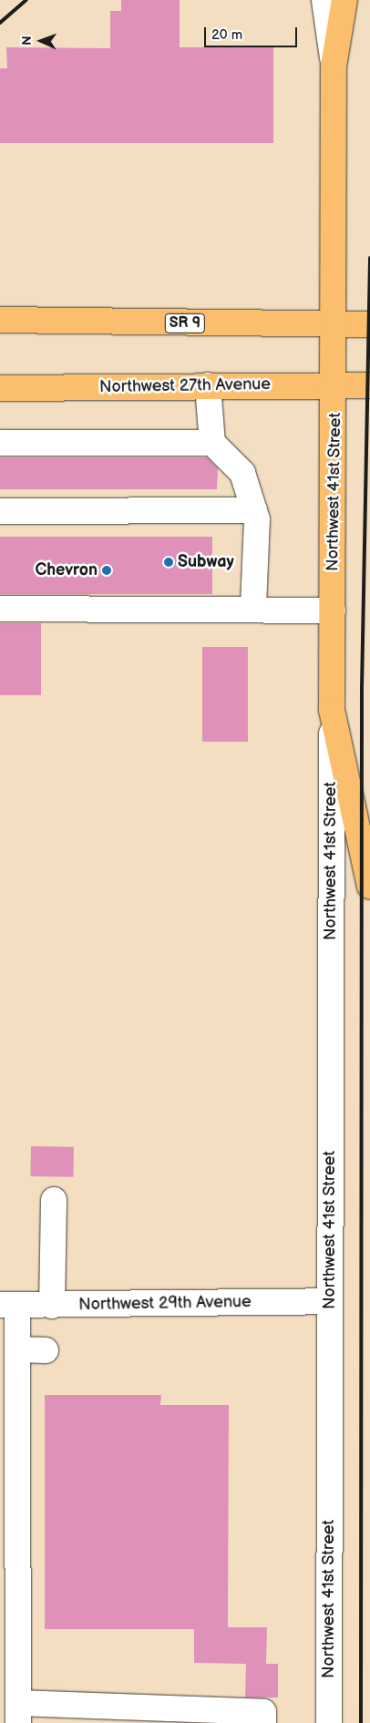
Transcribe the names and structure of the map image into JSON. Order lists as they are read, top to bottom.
{
  "streets": {
    "main road": ["SR 9", "Northwest 27th Avenue", "Northwest 41st Street"],
    "street": ["Northwest 29th Avenue"]
  },
  "crossings": [
    ["SR 9", "Northwest 41st Street"],
    ["Northwest 27th Avenue", "Northwest 41st Street"],
    ["Northwest 41st Street", "Northwest 29th Avenue"]
  ],
  "places": ["Subway", "Chevron"],
  "scale_bar": "20 m",
  "north": "left"
}
